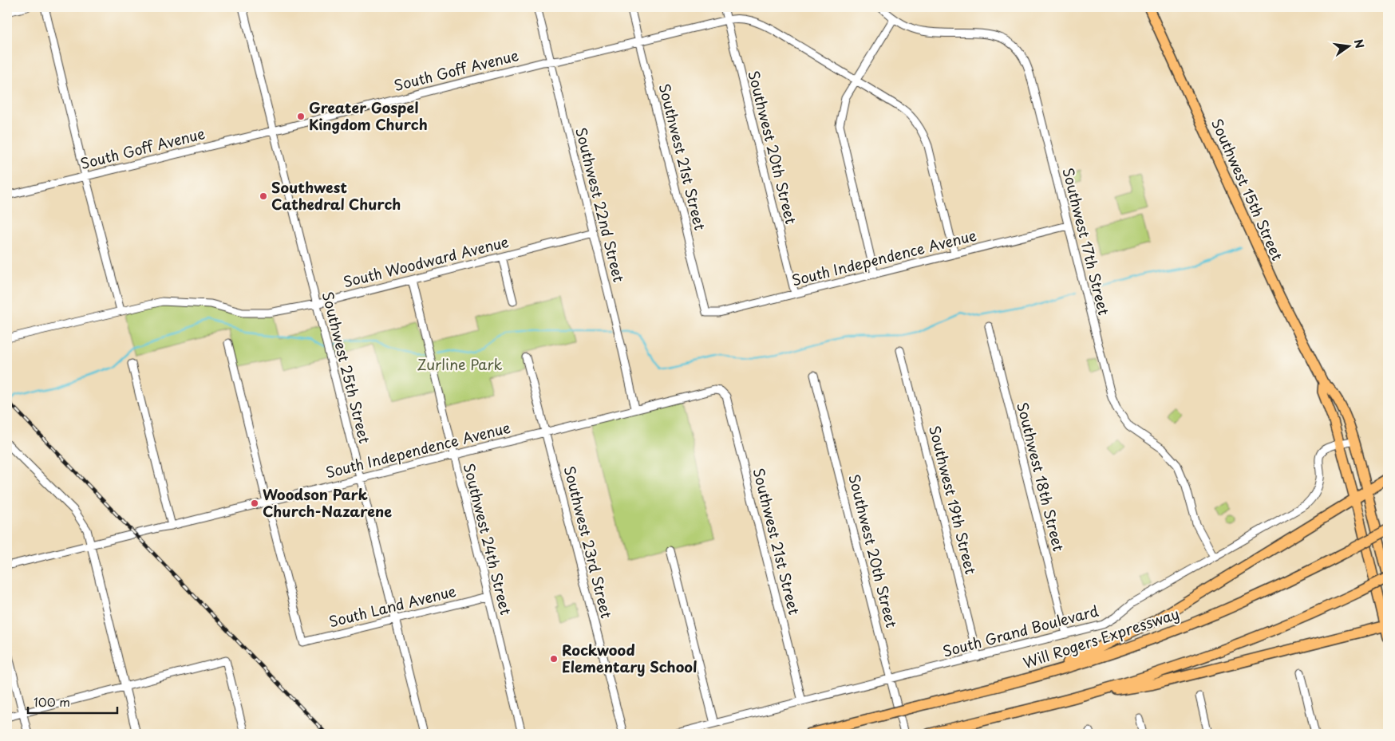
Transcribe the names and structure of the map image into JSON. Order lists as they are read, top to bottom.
{
  "streets": {
    "highway": ["Will Rogers Expressway"],
    "main road": ["Southwest 15th Street"],
    "street": [
      "South Goff Avenue",
      "Southwest 20th Street",
      "Southwest 21st Street",
      "Southwest 22nd Street",
      "Southwest 17th Street",
      "South Independence Avenue",
      "South Woodward Avenue",
      "Southwest 25th Street",
      "Southwest 18th Street",
      "Southwest 19th Street",
      "Southwest 24th Street",
      "Southwest 23rd Street",
      "South Land Avenue",
      "South Grand Boulevard"
    ]
  },
  "crossings": [
    ["South Goff Avenue", "Southwest 20th Street"],
    ["South Goff Avenue", "Southwest 21st Street"],
    ["South Goff Avenue", "Southwest 22nd Street"],
    ["South Goff Avenue", "Southwest 25th Street"],
    ["Southwest 20th Street", "South Independence Avenue"],
    ["Southwest 20th Street", "South Grand Boulevard"],
    ["Southwest 21st Street", "South Independence Avenue"],
    ["Southwest 21st Street", "South Grand Boulevard"],
    ["Southwest 15th Street", "South Grand Boulevard"],
    ["Southwest 22nd Street", "South Independence Avenue"],
    ["Southwest 22nd Street", "South Woodward Avenue"],
    ["Southwest 17th Street", "South Independence Avenue"],
    ["Southwest 17th Street", "South Grand Boulevard"],
    ["South Independence Avenue", "Southwest 25th Street"],
    ["South Independence Avenue", "Southwest 24th Street"],
    ["South Independence Avenue", "Southwest 23rd Street"],
    ["South Independence Avenue", "South Land Avenue"],
    ["South Woodward Avenue", "Southwest 25th Street"],
    ["South Woodward Avenue", "Southwest 24th Street"],
    ["Southwest 25th Street", "South Land Avenue"],
    ["Southwest 18th Street", "South Grand Boulevard"],
    ["Southwest 19th Street", "South Grand Boulevard"],
    ["Southwest 24th Street", "South Land Avenue"]
  ],
  "parks": ["Zurline Park"],
  "places": [
    "Greater Gospel Kingdom Church",
    "Southwest Cathedral Church",
    "Woodson Park Church-Nazarene",
    "Rockwood Elementary School"
  ],
  "scale_bar": "100 m",
  "north": "right"
}
